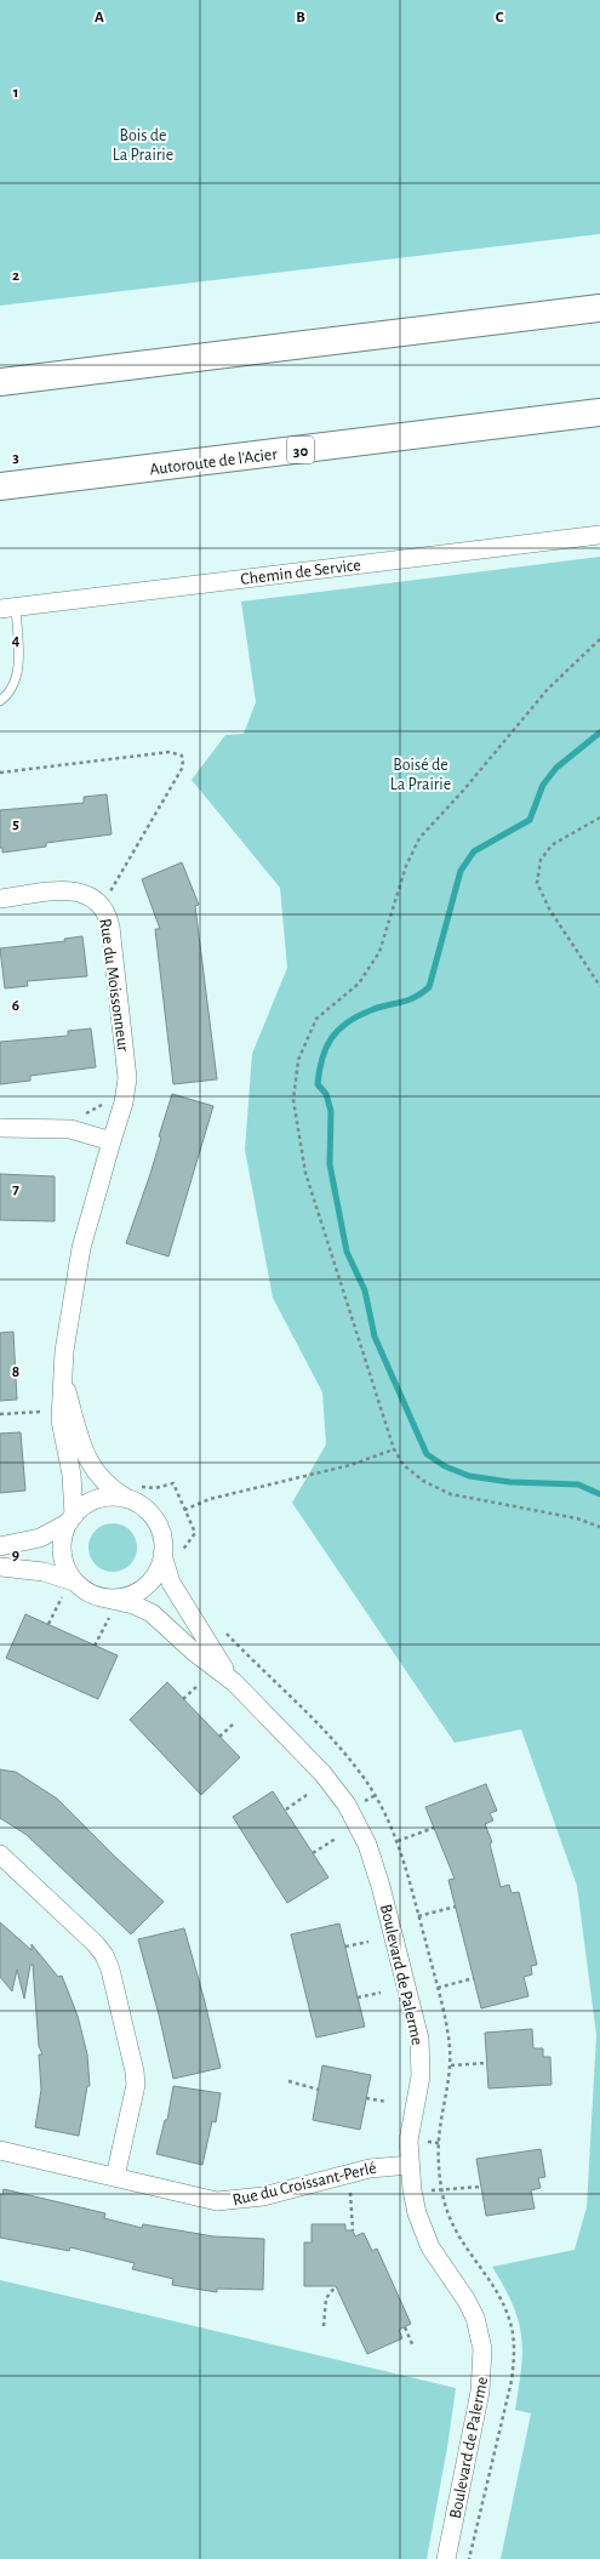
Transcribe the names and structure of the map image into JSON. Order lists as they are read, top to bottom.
{
  "streets": {
    "highway": ["30", "Autoroute de l'Acier"],
    "street": [
      "Chemin de Service",
      "Rue du Moissonneur",
      "Boulevard de Palerme",
      "Rue du Croissant-Perlé"
    ]
  },
  "crossings": [
    ["Rue du Moissonneur", "Boulevard de Palerme"],
    ["Boulevard de Palerme", "Rue du Croissant-Perlé"]
  ],
  "parks": ["Bois de La Prairie", "Boisé de La Prairie"],
  "grid": {
    "columns": ["A", "B", "C"],
    "rows": [
      "1",
      "2",
      "3",
      "4",
      "5",
      "6",
      "7",
      "8",
      "9"
    ]
  }
}
